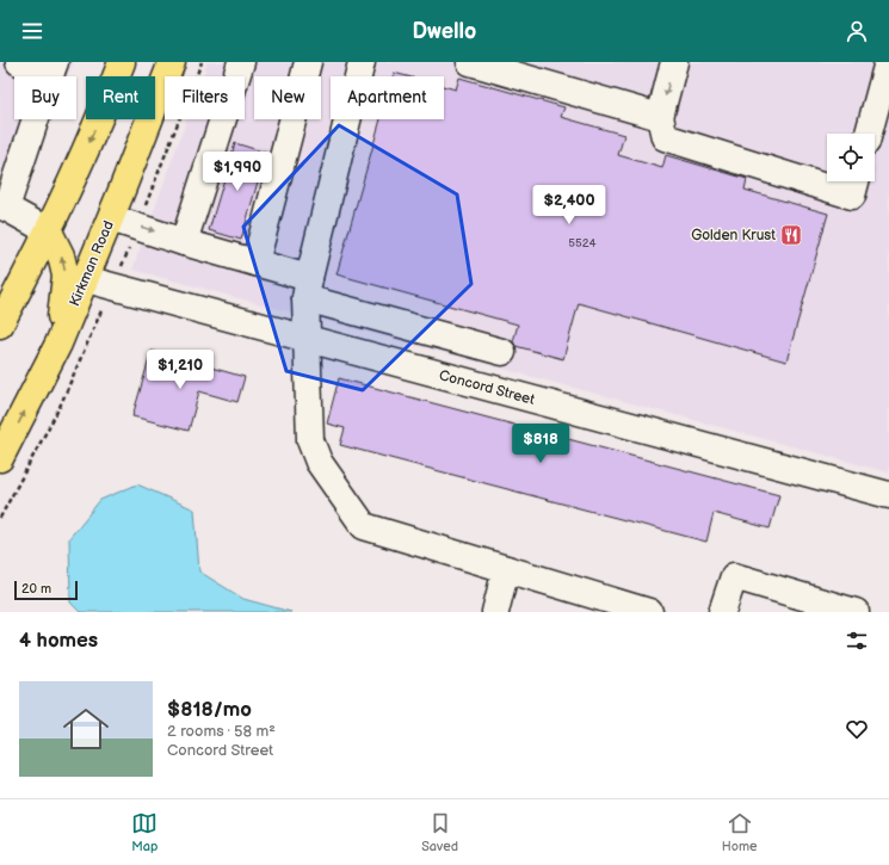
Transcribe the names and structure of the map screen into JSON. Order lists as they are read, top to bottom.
{
  "streets": {
    "main road": ["Kirkman Road"],
    "street": ["Concord Street"]
  },
  "crossings": [
    ["Kirkman Road", "Concord Street"]
  ],
  "places": {
    "restaurant": ["Golden Krust"]
  },
  "house_numbers": ["5524"],
  "scale_bar": "20 m",
  "page": {
    "header": "Dwello",
    "chip": [
      "Buy",
      "Rent",
      "Filters",
      "New",
      "Apartment"
    ],
    "price": [
      "$1,990",
      "$2,400",
      "$1,210",
      "$818"
    ],
    "scale": "20 m",
    "heading": "4 homes",
    "list": [
      {
        "name": "$818/mo",
        "note": "2 rooms · 58 m² · Concord Street"
      }
    ],
    "tabs": ["Map", "Saved", "Home"]
  }
}
